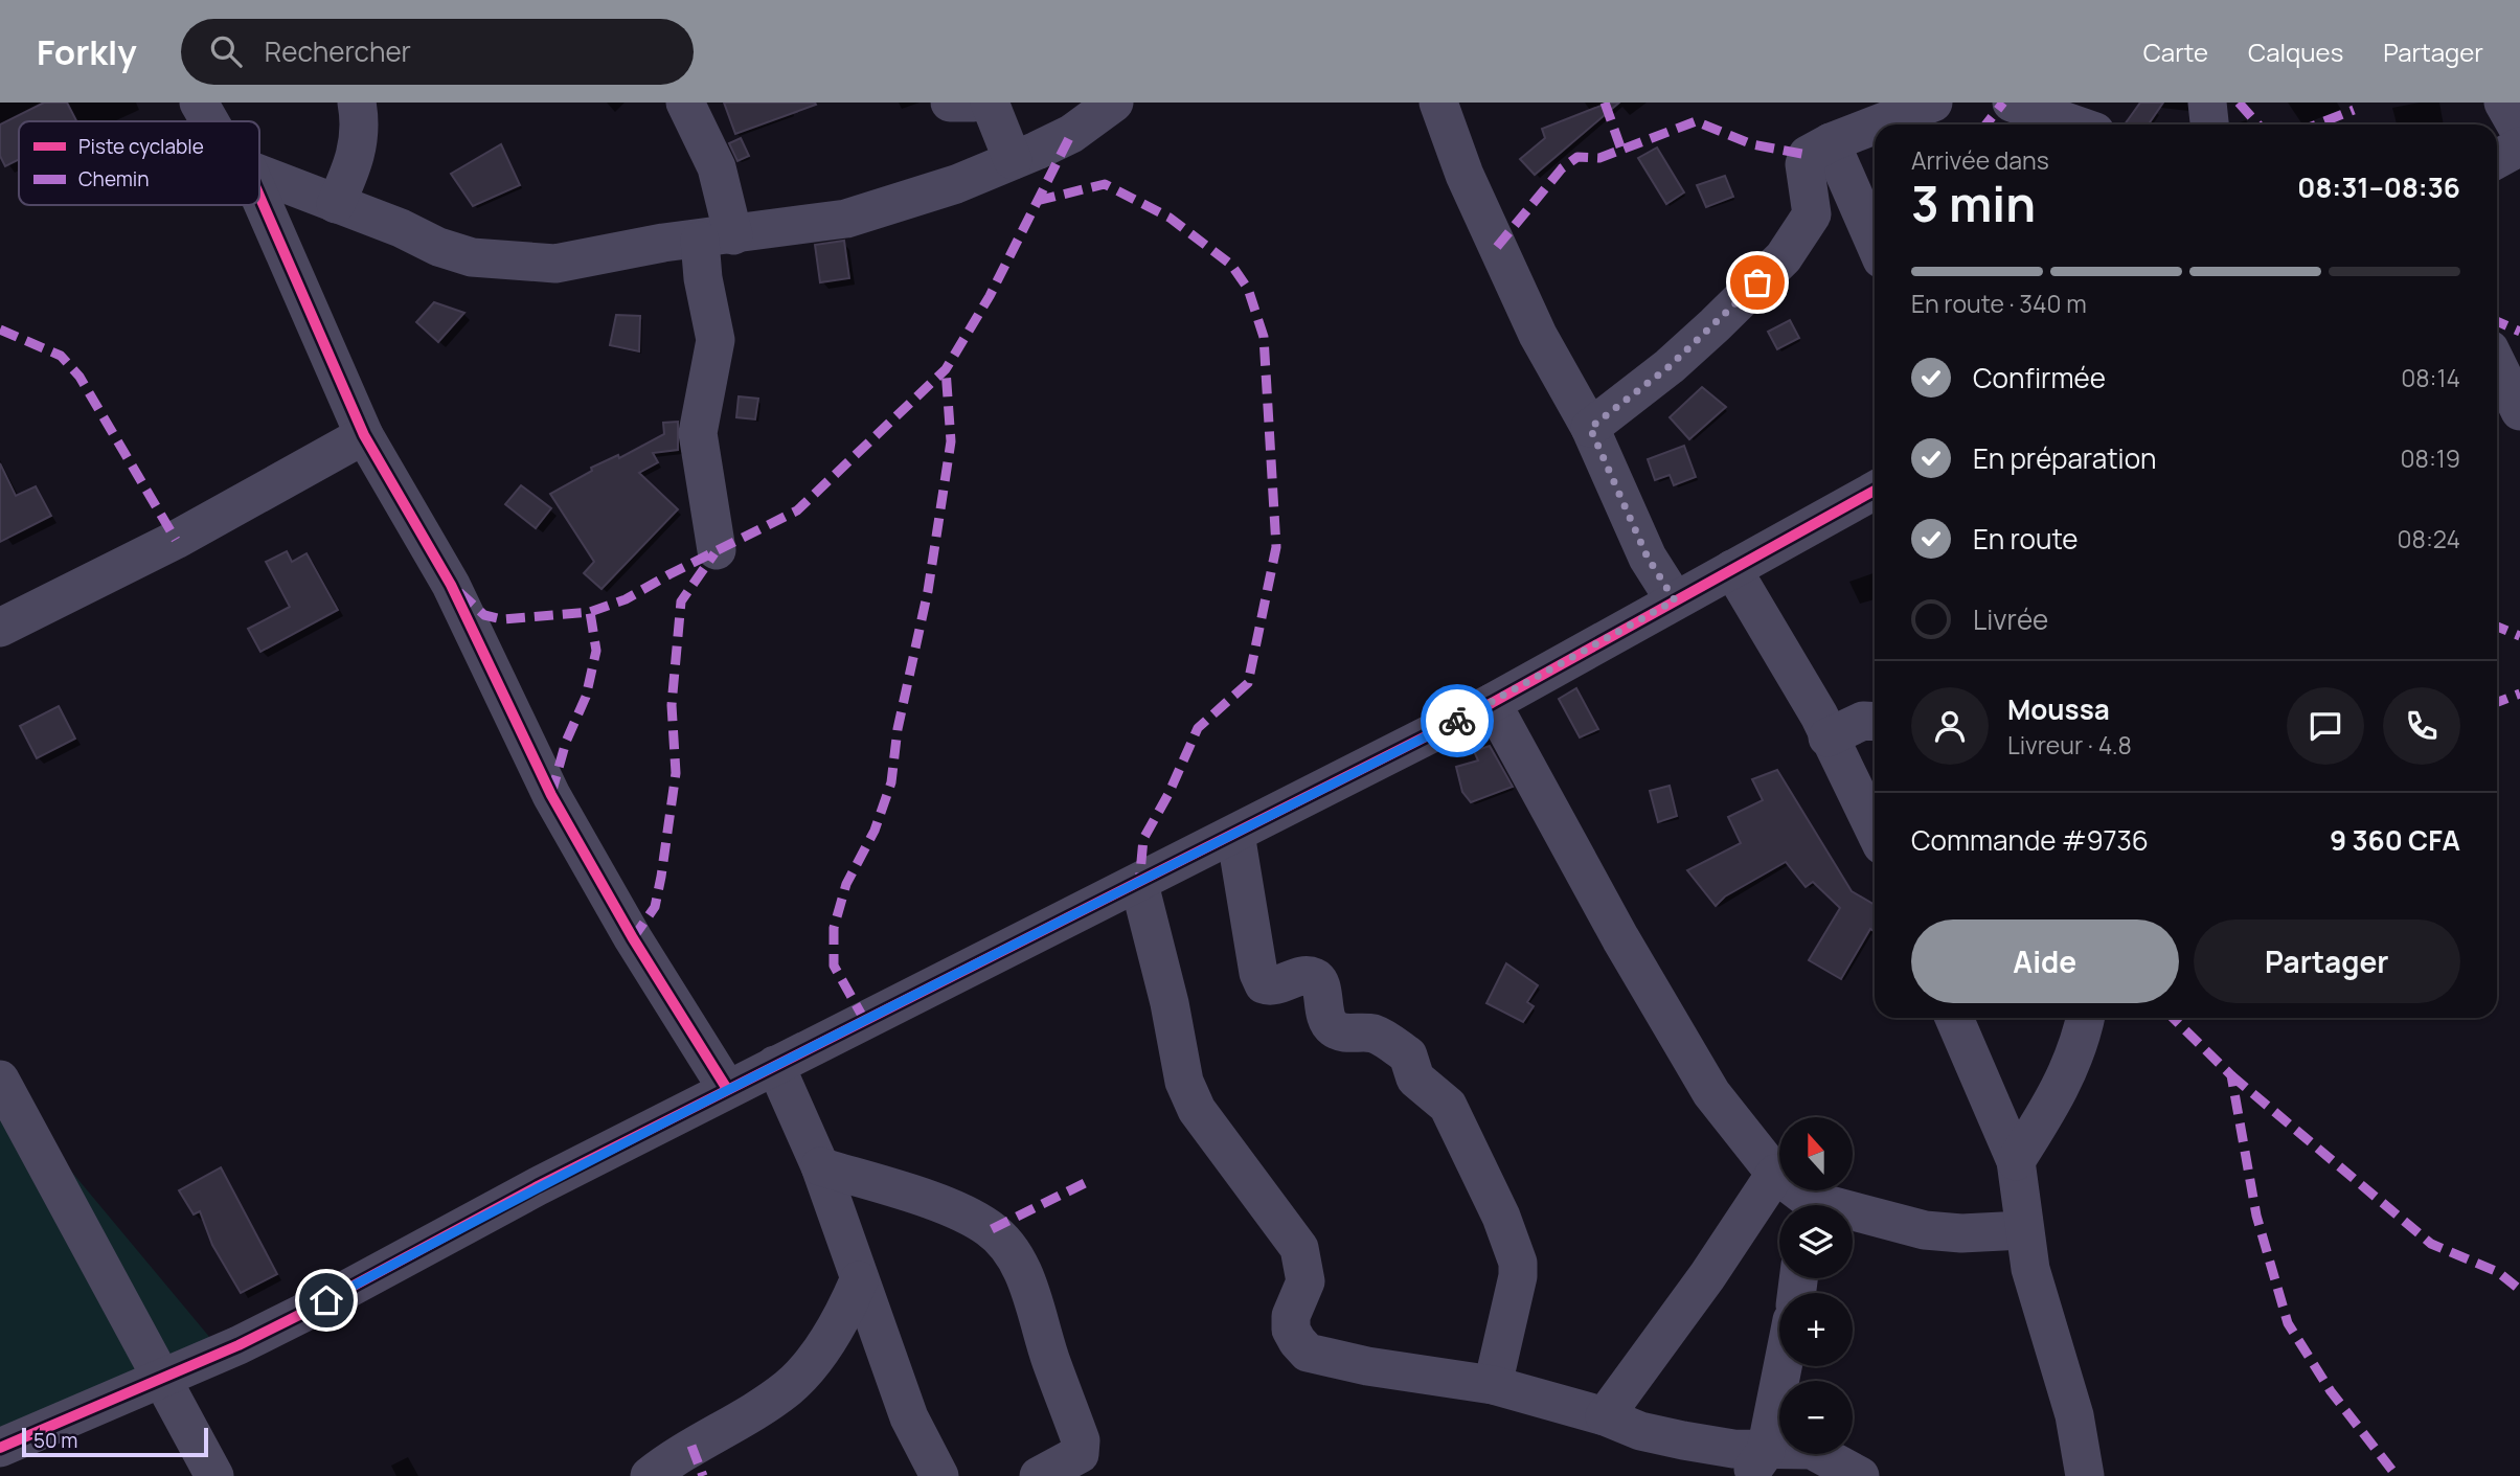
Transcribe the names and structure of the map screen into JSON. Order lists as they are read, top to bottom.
{
  "legend": ["Piste cyclable", "Chemin"],
  "scale_bar": "50 m",
  "north": "top",
  "page": {
    "header": "Forkly",
    "search": "Rechercher",
    "nav": ["Carte", "Calques", "Partager"],
    "heading": ["3 min", "Arrivée dans", "08:31–08:36"],
    "panel": [
      "Moussa",
      "Livreur · 4.8",
      "Commande #9736",
      "9 360 CFA"
    ],
    "bar": "En route · 340 m",
    "list": [
      ["Confirmée", "08:14"],
      ["En préparation", "08:19"],
      ["En route", "08:24"],
      "Livrée"
    ],
    "buttons": ["Aide", "Partager"],
    "map_buttons": ["+", "−"],
    "scale": "50 m"
  }
}
